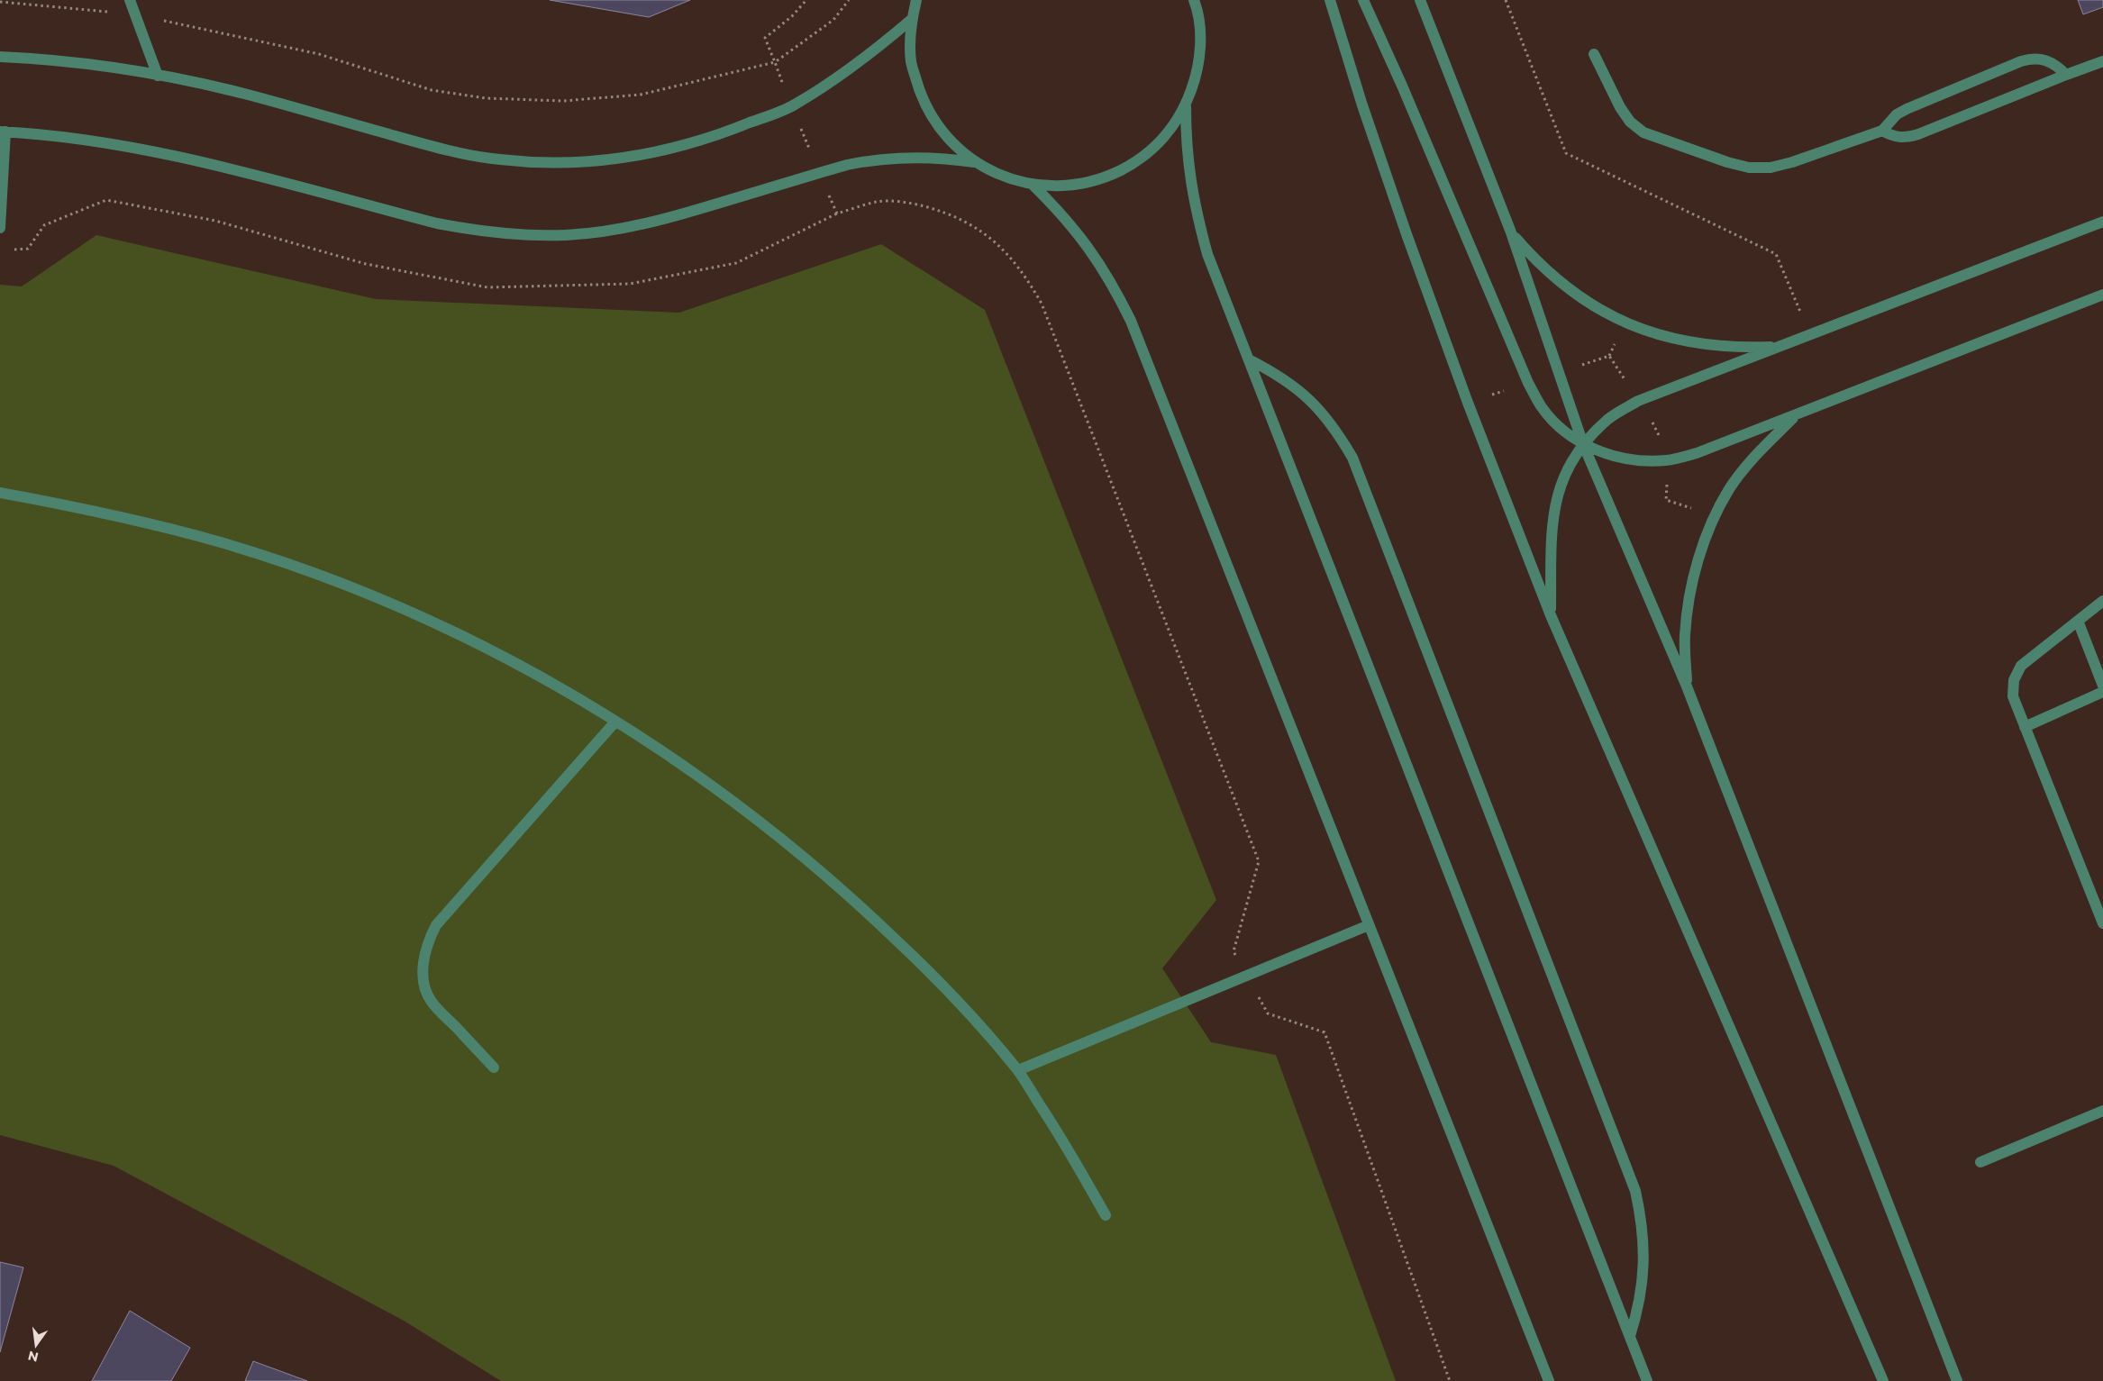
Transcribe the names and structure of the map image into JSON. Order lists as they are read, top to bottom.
{
  "north": "bottom"
}
